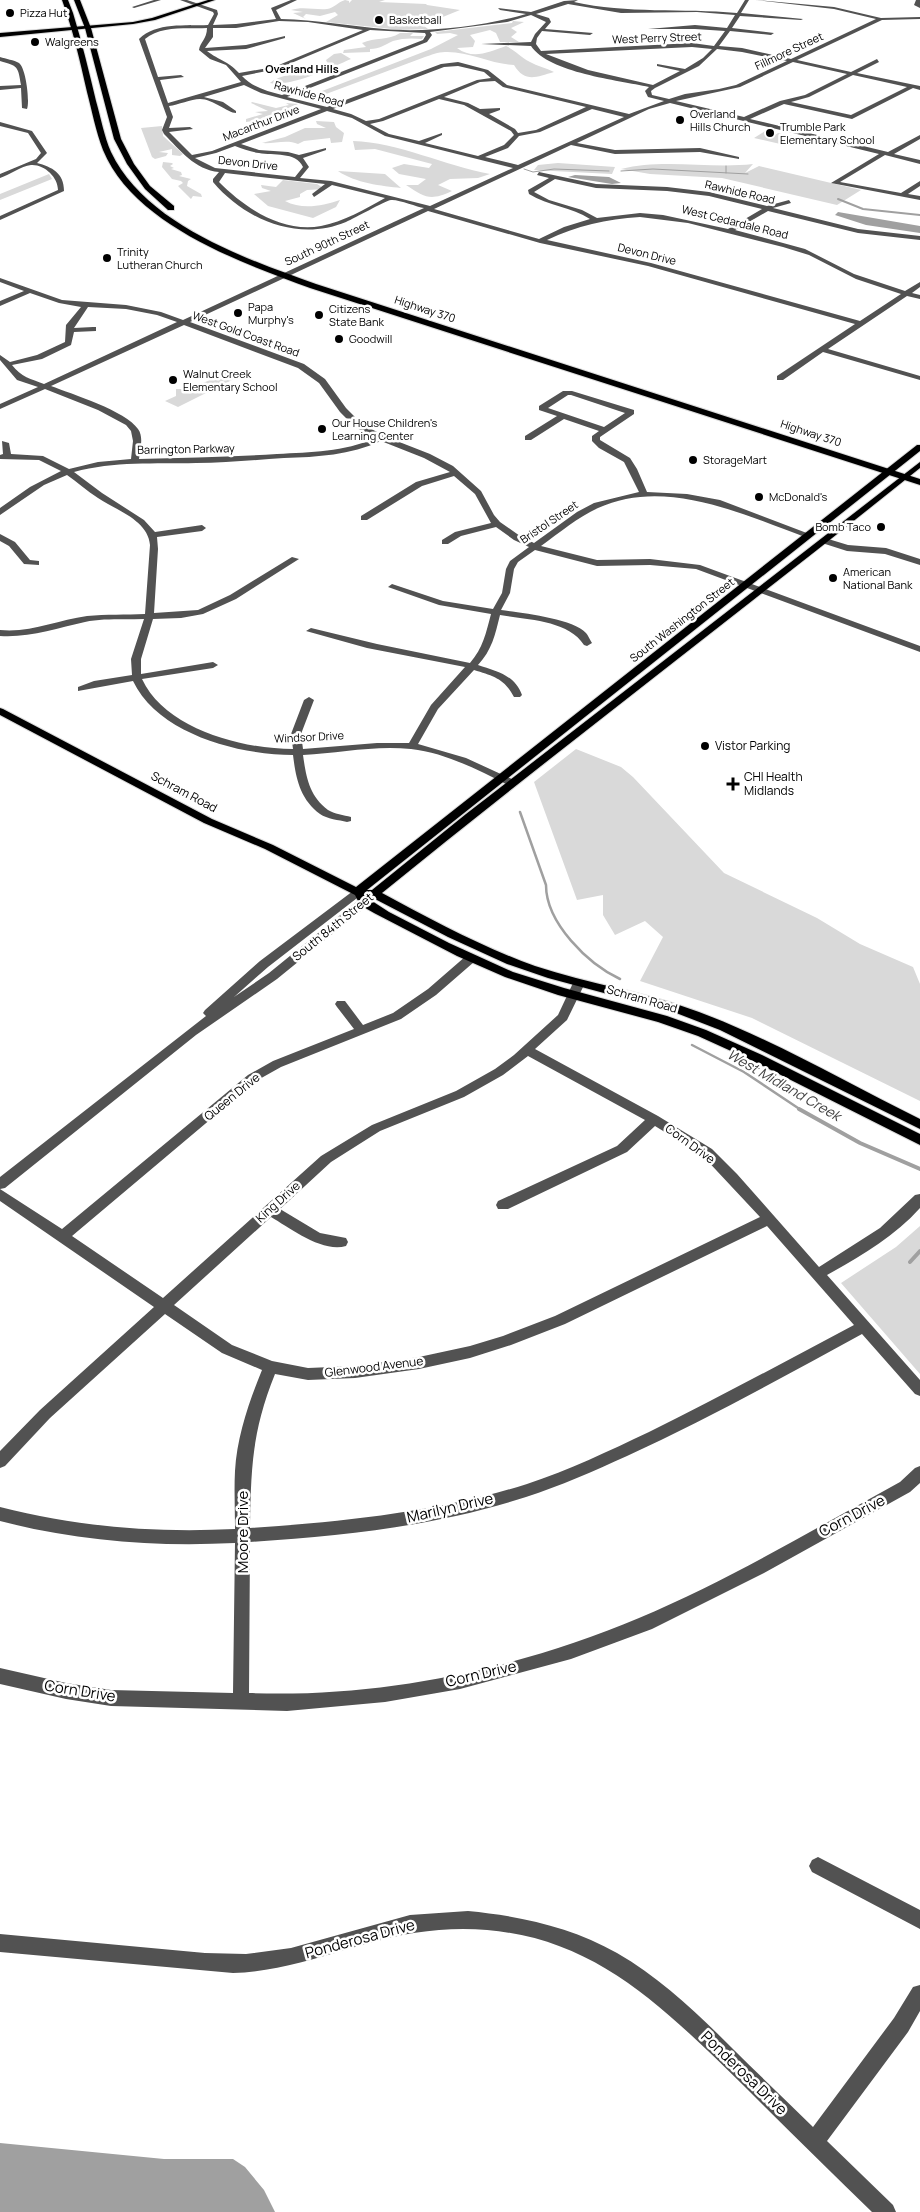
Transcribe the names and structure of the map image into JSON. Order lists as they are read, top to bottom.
{
  "streets": {
    "highway": ["Highway 370"],
    "main road": ["South Washington Street", "Schram Road", "South 84th Street"],
    "street": [
      "West Perry Street",
      "Fillmore Street",
      "Rawhide Road",
      "Macarthur Drive",
      "Devon Drive",
      "West Cedardale Road",
      "South 90th Street",
      "West Gold Coast Road",
      "Barrington Parkway",
      "Bristol Street",
      "Windsor Drive",
      "Queen Drive",
      "Corn Drive",
      "King Drive",
      "Glenwood Avenue",
      "Marilyn Drive",
      "Moore Drive",
      "Ponderosa Drive"
    ]
  },
  "crossings": [
    ["West Perry Street", "Fillmore Street"],
    ["Fillmore Street", "South 90th Street"],
    ["Rawhide Road", "Macarthur Drive"],
    ["Rawhide Road", "South 90th Street"],
    ["Macarthur Drive", "Devon Drive"],
    ["Devon Drive", "West Cedardale Road"],
    ["Devon Drive", "South 90th Street"],
    ["South 90th Street", "Highway 370"],
    ["South 90th Street", "West Gold Coast Road"],
    ["Highway 370", "South Washington Street"],
    ["West Gold Coast Road", "Barrington Parkway"],
    ["West Gold Coast Road", "Bristol Street"],
    ["West Gold Coast Road", "South Washington Street"],
    ["Bristol Street", "South Washington Street"],
    ["Bristol Street", "Windsor Drive"],
    ["South Washington Street", "Windsor Drive"],
    ["South Washington Street", "South 84th Street"],
    ["Schram Road", "South 84th Street"],
    ["Schram Road", "Queen Drive"],
    ["Schram Road", "King Drive"],
    ["Queen Drive", "Glenwood Avenue"],
    ["Corn Drive", "King Drive"],
    ["Corn Drive", "Glenwood Avenue"],
    ["Corn Drive", "Marilyn Drive"],
    ["Corn Drive", "Moore Drive"],
    ["King Drive", "Glenwood Avenue"],
    ["Glenwood Avenue", "Moore Drive"],
    ["Marilyn Drive", "Moore Drive"]
  ],
  "districts": ["Overland Hills"],
  "water": ["West Midland Creek"],
  "places": {
    "other": [
      "Pizza Hut",
      "Basketball",
      "Walgreens",
      "Overland Hills Church",
      "Trumble Park Elementary School",
      "Trinity Lutheran Church",
      "Papa Murphy's",
      "Citizens State Bank",
      "Goodwill",
      "Walnut Creek Elementary School",
      "Our House Children's Learning Center",
      "StorageMart",
      "McDonald's",
      "Bomb Taco",
      "American National Bank",
      "Vistor Parking"
    ],
    "health": ["CHI Health Midlands"]
  }
}
